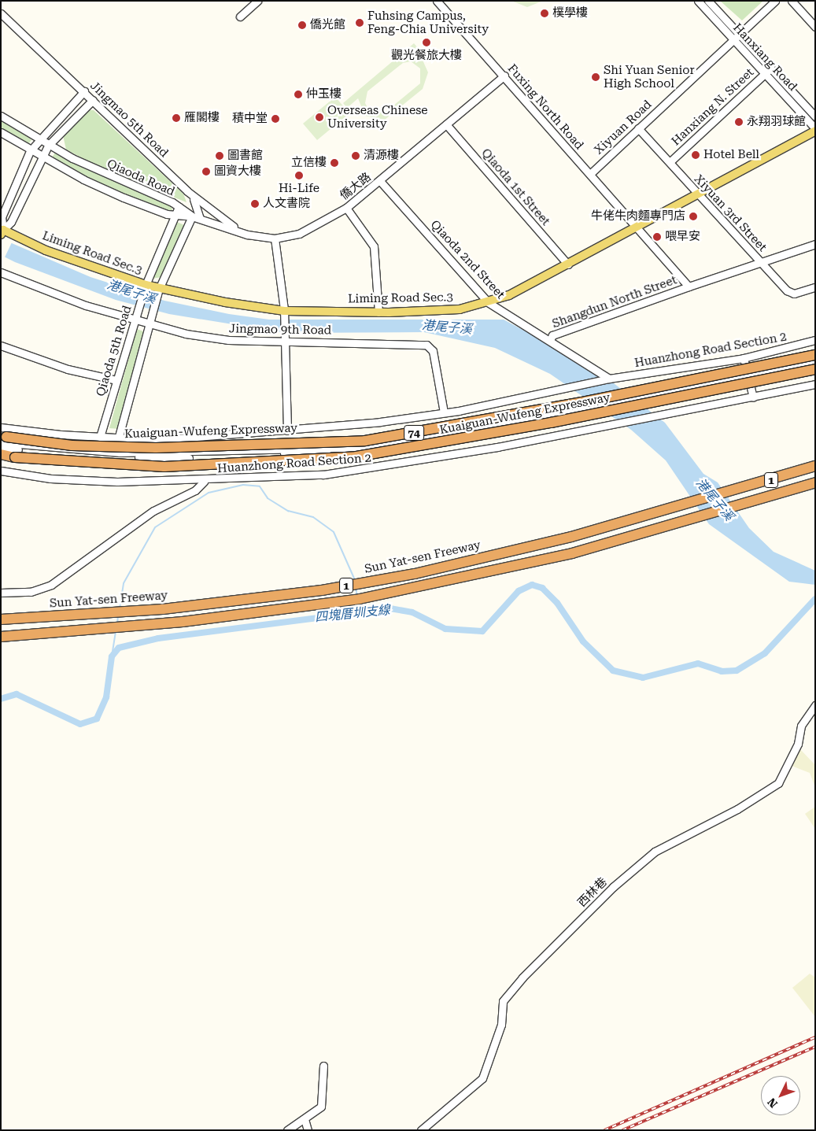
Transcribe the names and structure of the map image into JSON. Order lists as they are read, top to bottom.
{
  "streets": {
    "highway": [
      "Kuaiguan-Wufeng Expressway",
      "74",
      "1",
      "Sun Yat-sen Freeway"
    ],
    "main road": ["Liming Road Sec.3"],
    "street": [
      "Hanxiang Road",
      "Fuxing North Road",
      "Hanxiang N. Street",
      "Jingmao 5th Road",
      "Xiyuan Road",
      "Qiaoda Road",
      "僑大路",
      "Qiaoda 1st Street",
      "Xiyuan 3rd Street",
      "Qiaoda 2nd Street",
      "Shangdun North Street",
      "Jingmao 9th Road",
      "Huanzhong Road Section 2",
      "Qiaoda 5th Road",
      "西林巷"
    ]
  },
  "crossings": [
    ["Hanxiang Road", "Hanxiang N. Street"],
    ["Hanxiang Road", "Xiyuan Road"],
    ["Hanxiang Road", "Liming Road Sec.3"],
    ["Fuxing North Road", "Xiyuan Road"],
    ["Fuxing North Road", "僑大路"],
    ["Fuxing North Road", "Liming Road Sec.3"],
    ["Fuxing North Road", "Shangdun North Street"],
    ["Hanxiang N. Street", "Xiyuan 3rd Street"],
    ["Jingmao 5th Road", "僑大路"],
    ["Xiyuan Road", "Xiyuan 3rd Street"],
    ["Qiaoda Road", "僑大路"],
    ["Qiaoda Road", "Qiaoda 5th Road"],
    ["僑大路", "Qiaoda 1st Street"],
    ["僑大路", "Qiaoda 2nd Street"],
    ["Qiaoda 1st Street", "Liming Road Sec.3"],
    ["Xiyuan 3rd Street", "Liming Road Sec.3"],
    ["Xiyuan 3rd Street", "Shangdun North Street"],
    ["Liming Road Sec.3", "Qiaoda 2nd Street"],
    ["Liming Road Sec.3", "Qiaoda 5th Road"],
    ["Qiaoda 2nd Street", "Shangdun North Street"],
    ["Qiaoda 2nd Street", "Huanzhong Road Section 2"],
    ["Jingmao 9th Road", "Huanzhong Road Section 2"],
    ["Jingmao 9th Road", "Qiaoda 5th Road"],
    ["Huanzhong Road Section 2", "Kuaiguan-Wufeng Expressway"]
  ],
  "water": ["港尾子溪", "四塊厝圳支線"],
  "places": [
    "樸學樓",
    "Fuhsing Campus, Feng-Chia University",
    "僑光館",
    "觀光餐旅大樓",
    "Shi Yuan Senior High School",
    "仲玉樓",
    "Overseas Chinese University",
    "雁閣樓",
    "積中堂",
    "永翔羽球館",
    "Hotel Bell",
    "圖書館",
    "清源樓",
    "立信樓",
    "圖資大樓",
    "Hi-Life",
    "人文書院",
    "牛佬牛肉麵專門店",
    "喂早安"
  ],
  "north": "bottom left"
}
